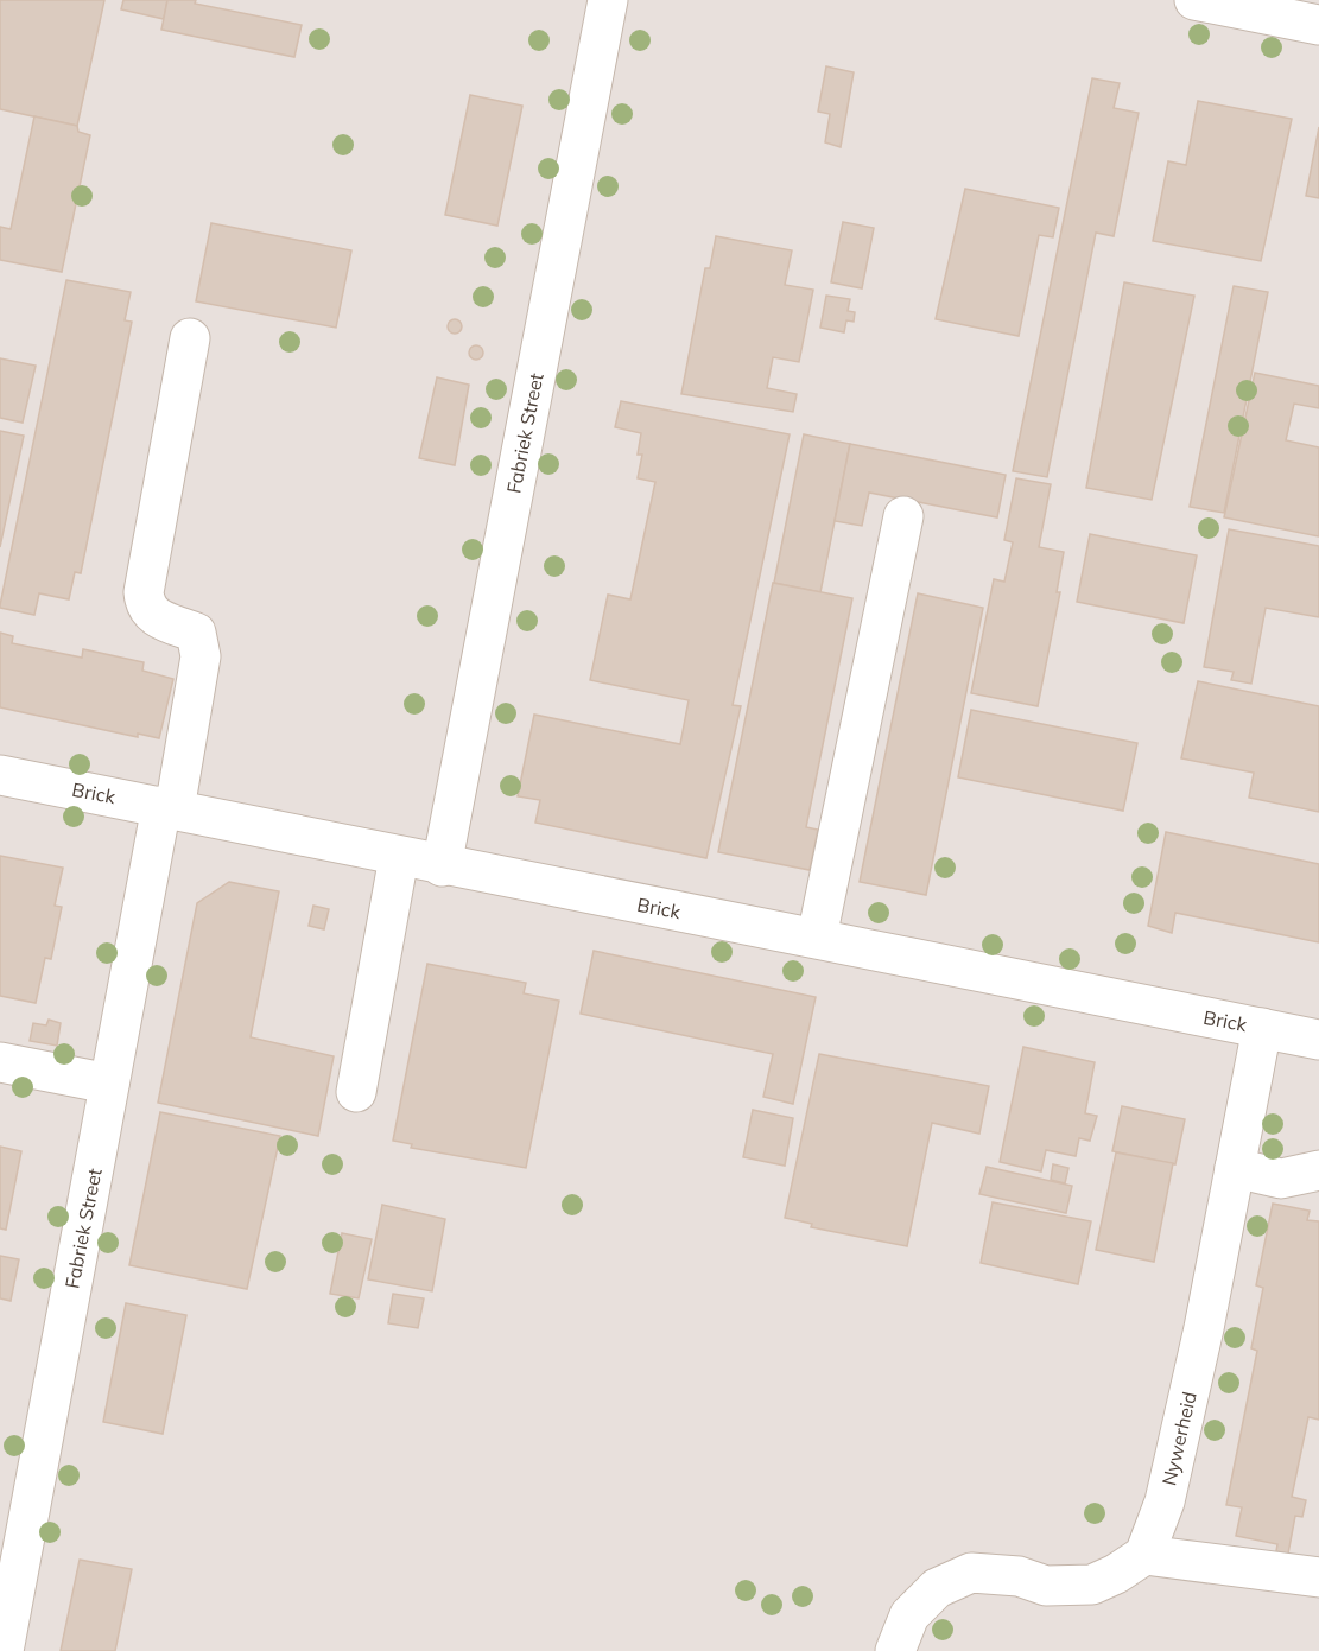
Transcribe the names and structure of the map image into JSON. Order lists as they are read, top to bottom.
{
  "streets": {
    "street": ["Fabriek Street", "Brick", "Nywerheid"]
  },
  "crossings": [
    ["Fabriek Street", "Brick"],
    ["Brick", "Nywerheid"]
  ]
}
